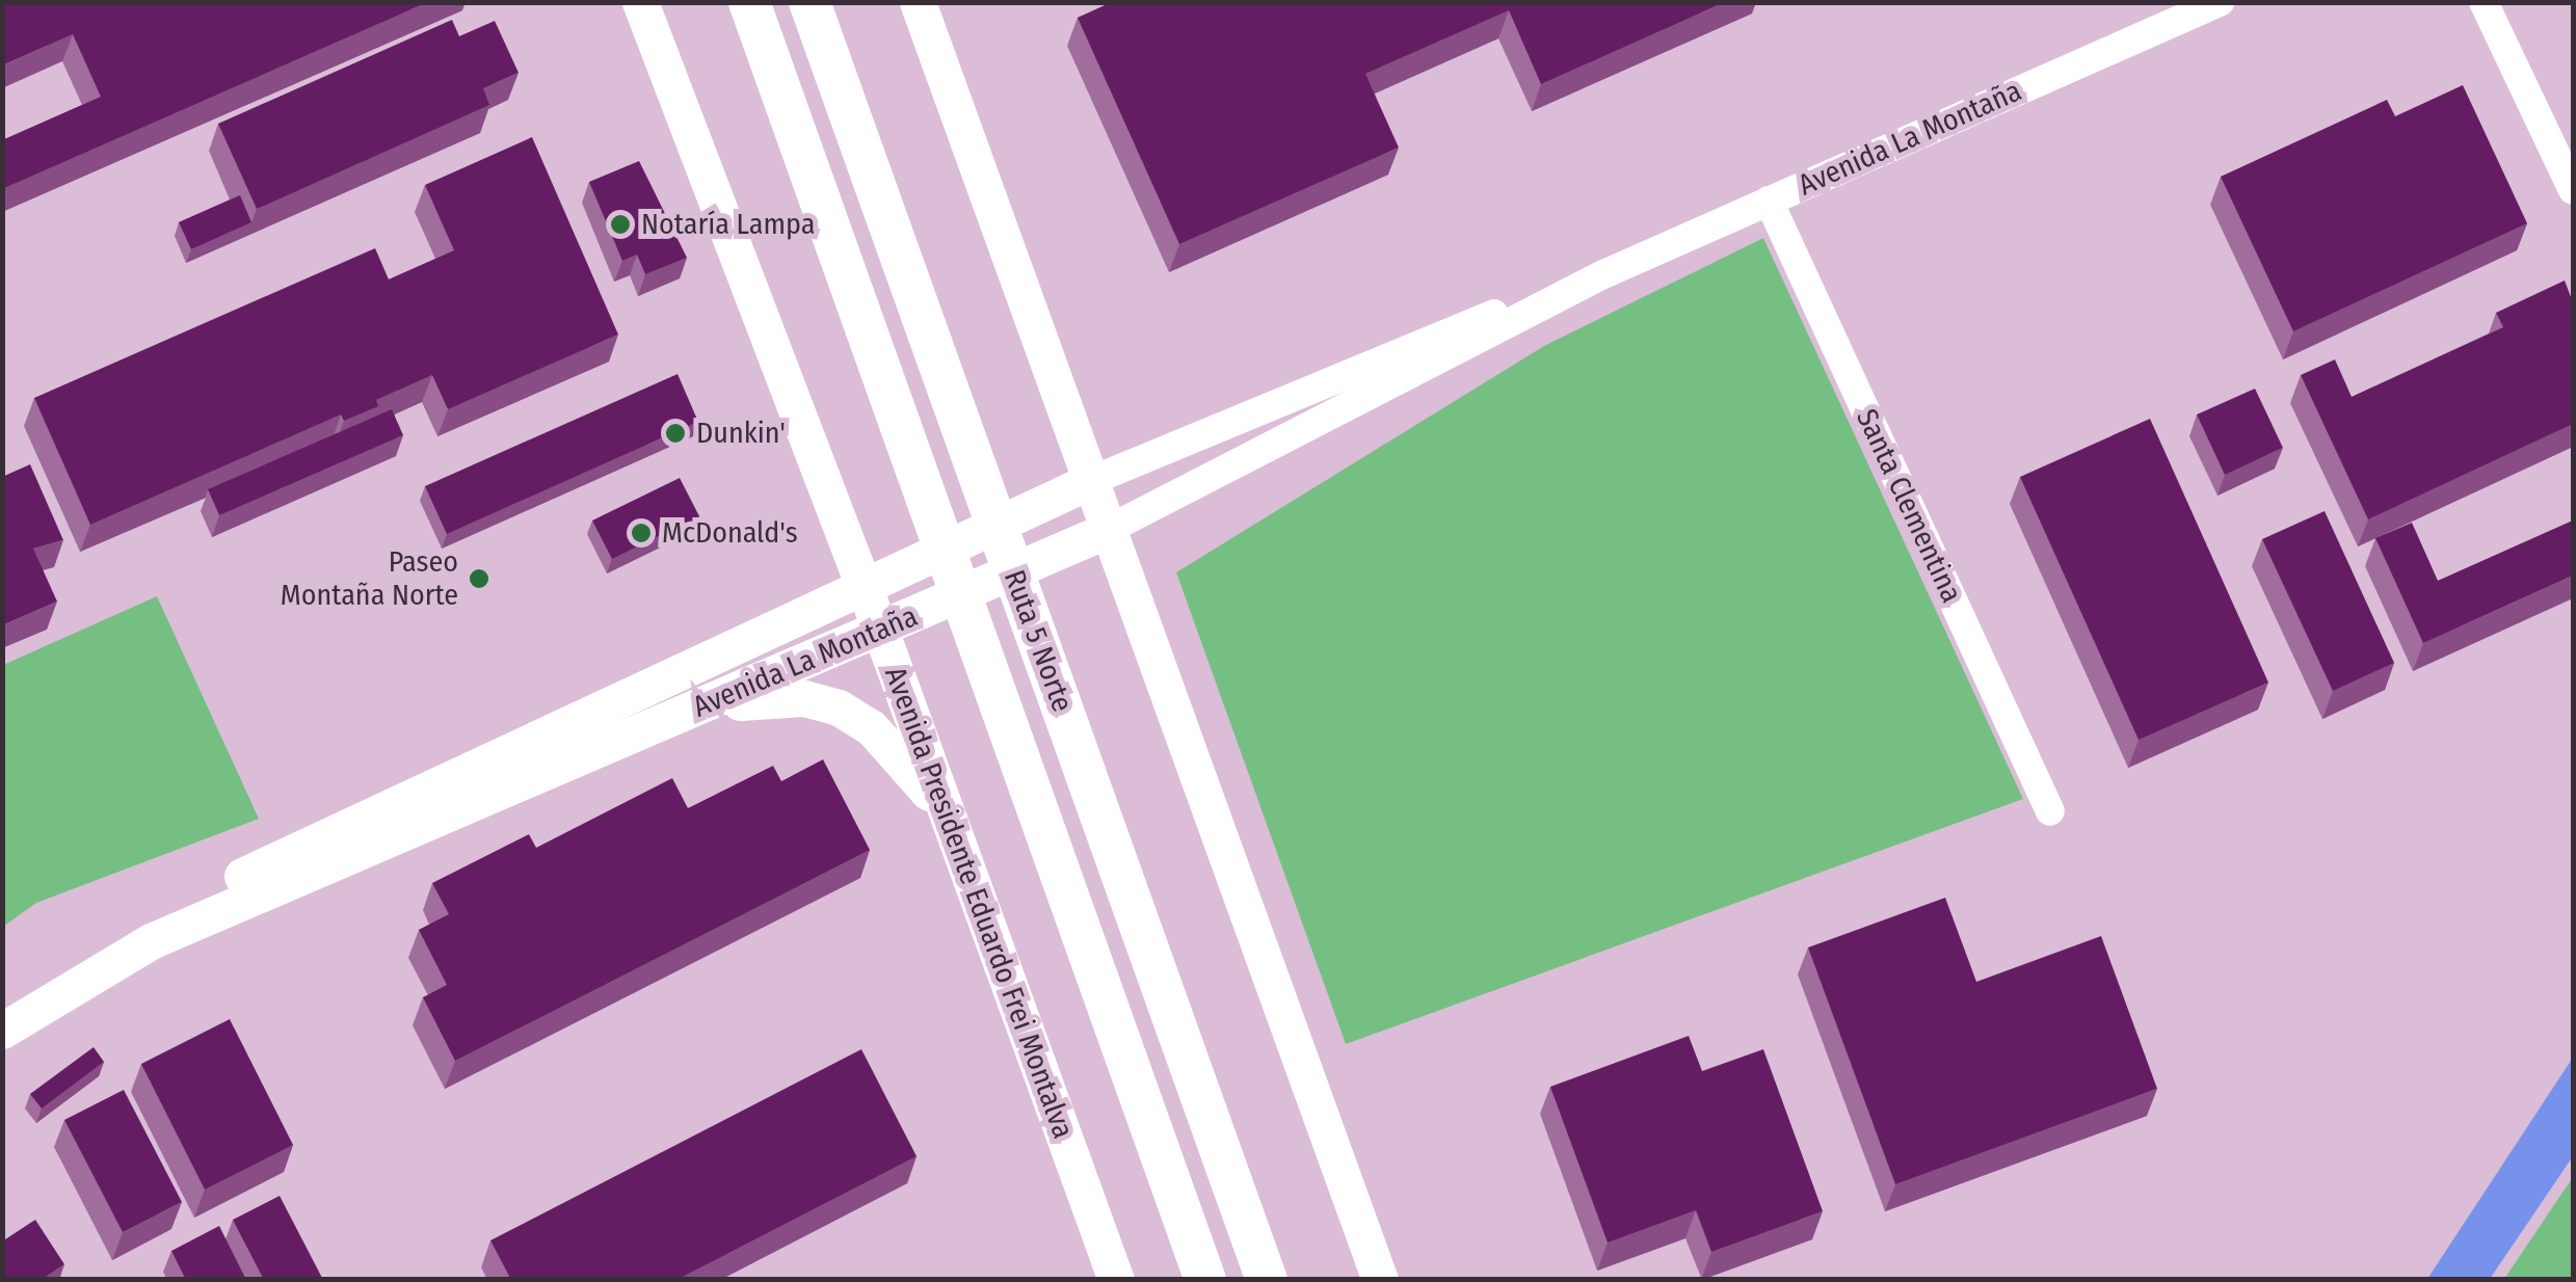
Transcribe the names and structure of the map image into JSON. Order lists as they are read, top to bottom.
{
  "streets": {
    "highway": ["Ruta 5 Norte"],
    "main road": ["Avenida La Montaña", "Avenida Presidente Eduardo Frei Montalva"],
    "street": ["Santa Clementina"]
  },
  "crossings": [
    ["Avenida La Montaña", "Santa Clementina"],
    ["Avenida La Montaña", "Avenida Presidente Eduardo Frei Montalva"]
  ],
  "places": [
    "Notaría Lampa",
    "Dunkin'",
    "McDonald's",
    "Paseo Montaña Norte"
  ]
}
